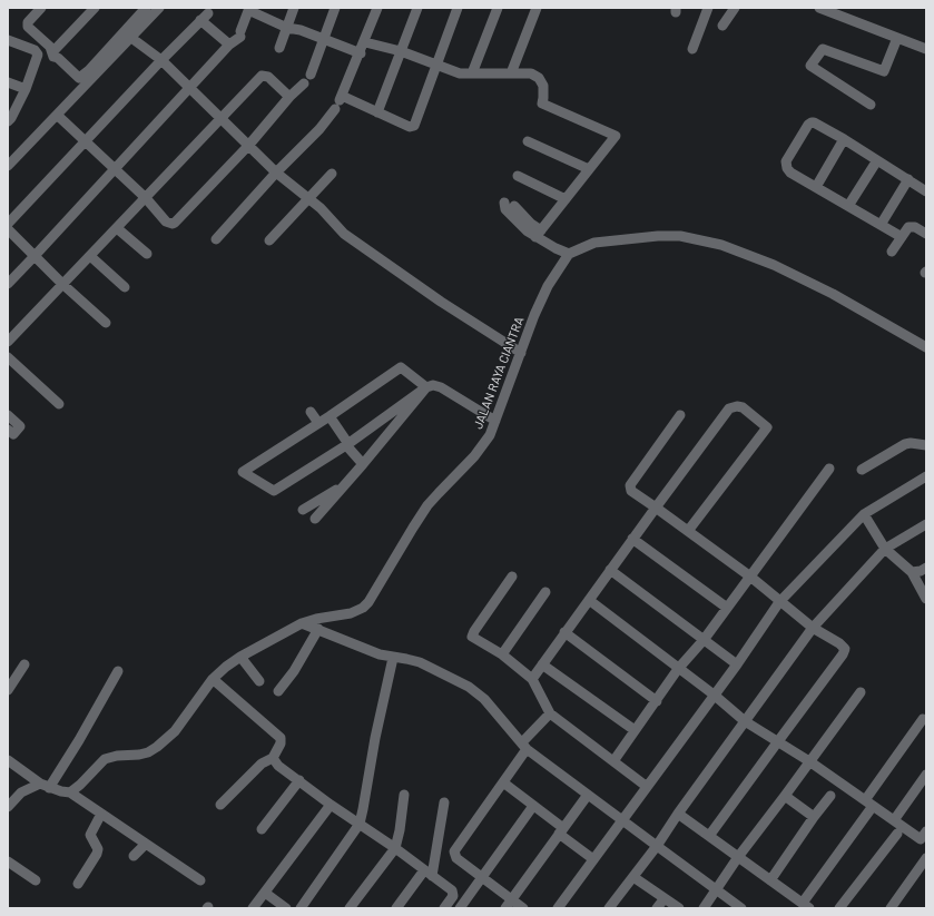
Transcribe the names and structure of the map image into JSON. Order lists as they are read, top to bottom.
{
  "streets": {
    "street": ["JALAN RAYA CIANTRA"]
  }
}
